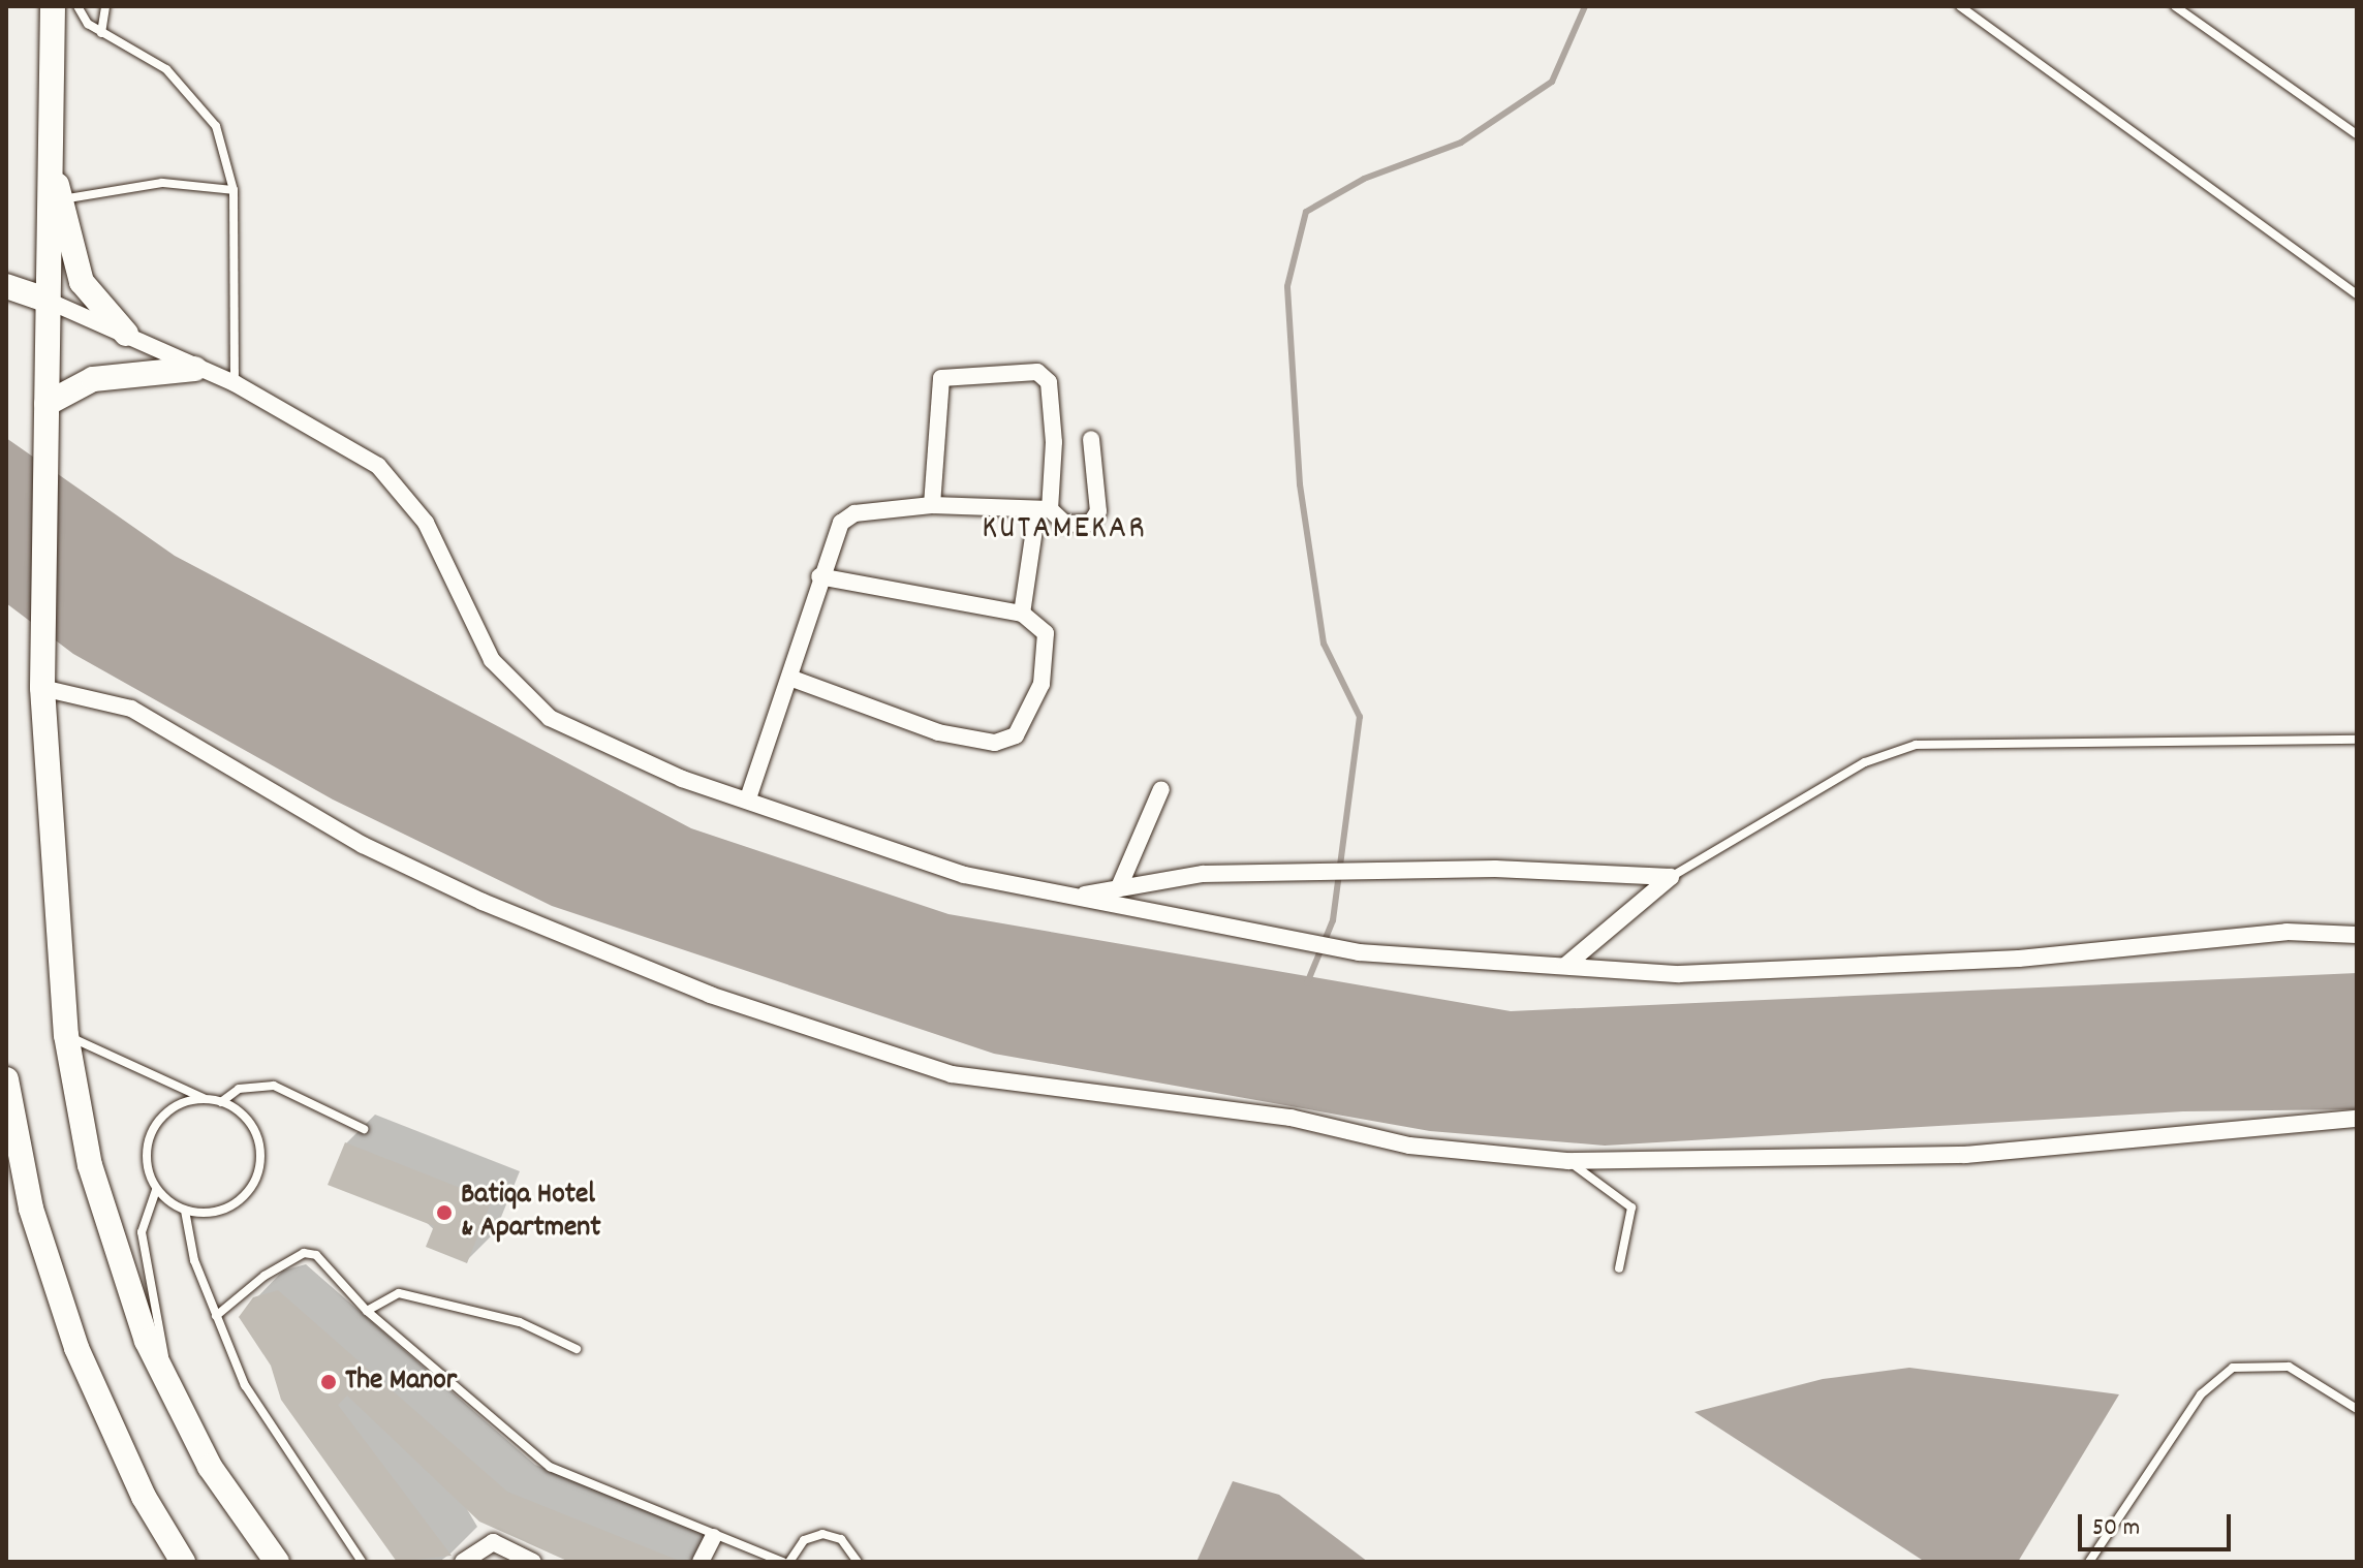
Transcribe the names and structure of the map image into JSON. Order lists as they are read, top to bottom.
{
  "districts": ["KUTAMEKAR"],
  "places": ["Batiqa Hotel & Apartment", "The Manor"],
  "scale_bar": "50 m"
}
